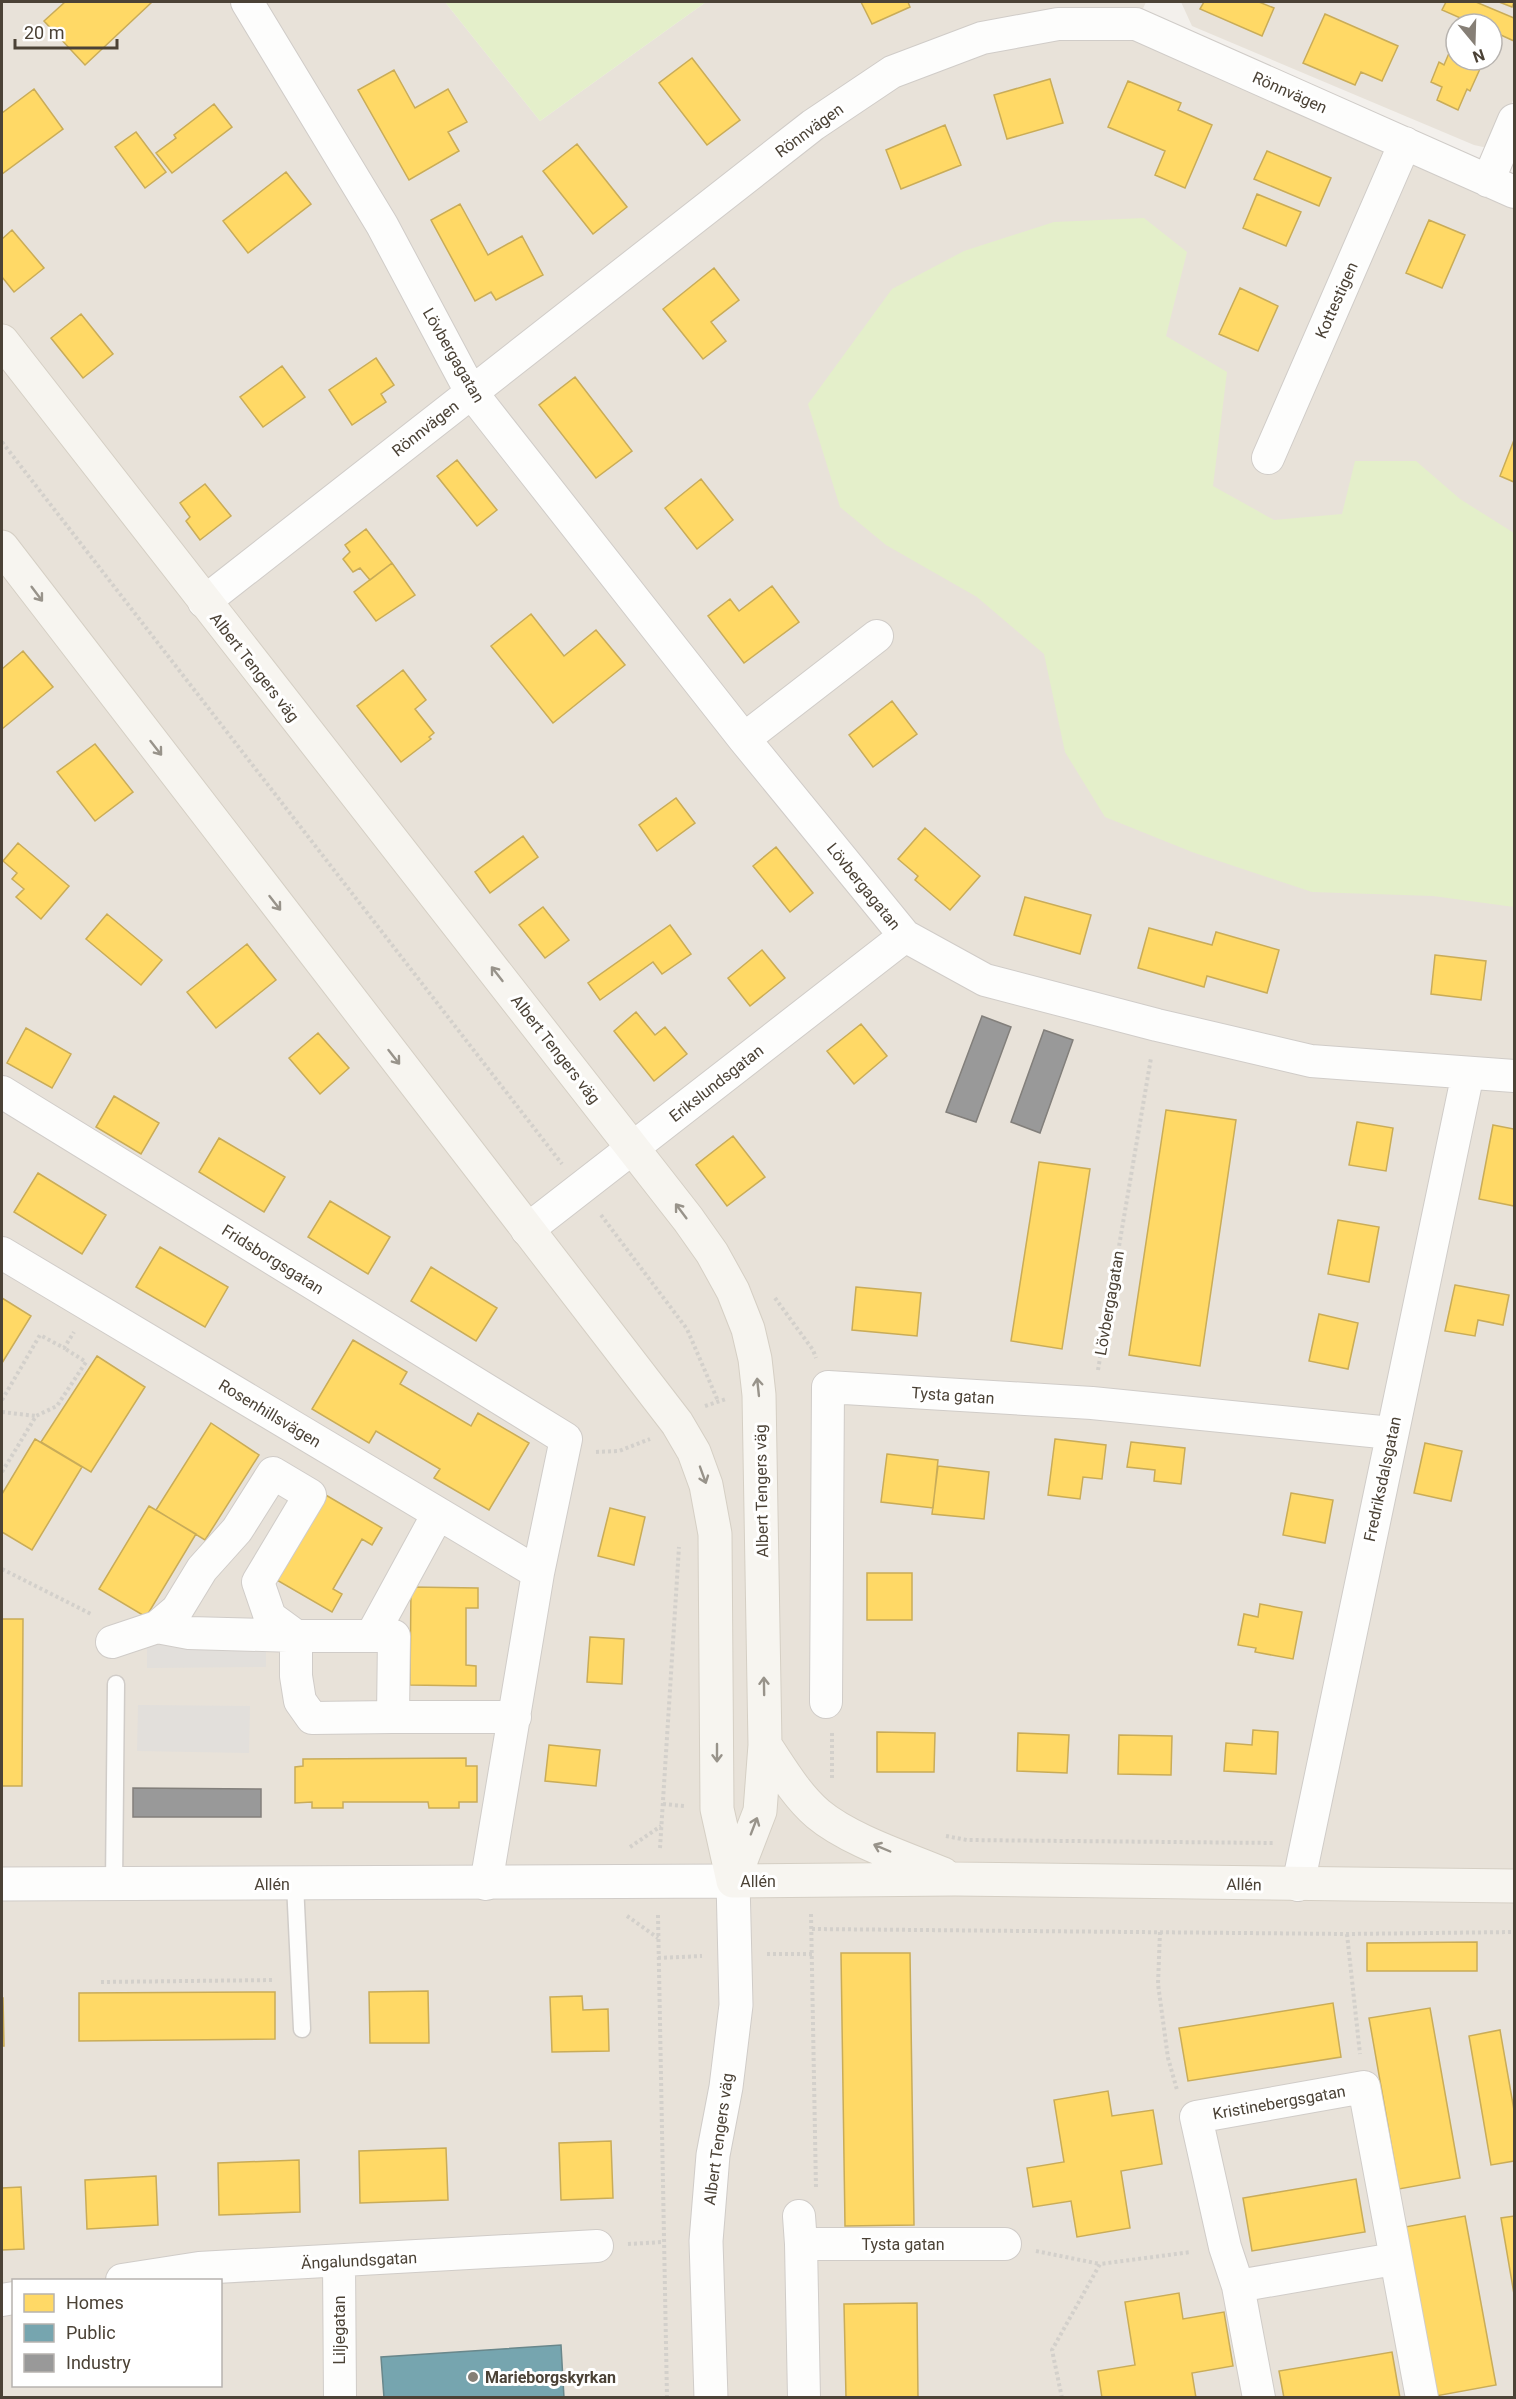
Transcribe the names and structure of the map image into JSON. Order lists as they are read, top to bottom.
{
  "streets": {
    "main road": ["Albert Tengers väg", "Allén"],
    "street": [
      "Rönnvägen",
      "Kottestigen",
      "Lövbergagatan",
      "Erikslundsgatan",
      "Fridsborgsgatan",
      "Tysta gatan",
      "Rosenhillsvägen",
      "Fredriksdalsgatan",
      "Kristinebergsgatan",
      "Ängalundsgatan",
      "Liljegatan"
    ]
  },
  "crossings": [
    ["Rönnvägen", "Kottestigen"],
    ["Rönnvägen", "Lövbergagatan"],
    ["Rönnvägen", "Albert Tengers väg"],
    ["Lövbergagatan", "Erikslundsgatan"],
    ["Lövbergagatan", "Tysta gatan"],
    ["Lövbergagatan", "Fredriksdalsgatan"],
    ["Albert Tengers väg", "Erikslundsgatan"],
    ["Albert Tengers väg", "Allén"],
    ["Fridsborgsgatan", "Rosenhillsvägen"],
    ["Tysta gatan", "Fredriksdalsgatan"],
    ["Fredriksdalsgatan", "Allén"],
    ["Ängalundsgatan", "Liljegatan"]
  ],
  "places": ["Marieborgskyrkan"],
  "legend": ["Homes", "Public", "Industry"],
  "scale_bar": "20 m",
  "north": "bottom"
}
